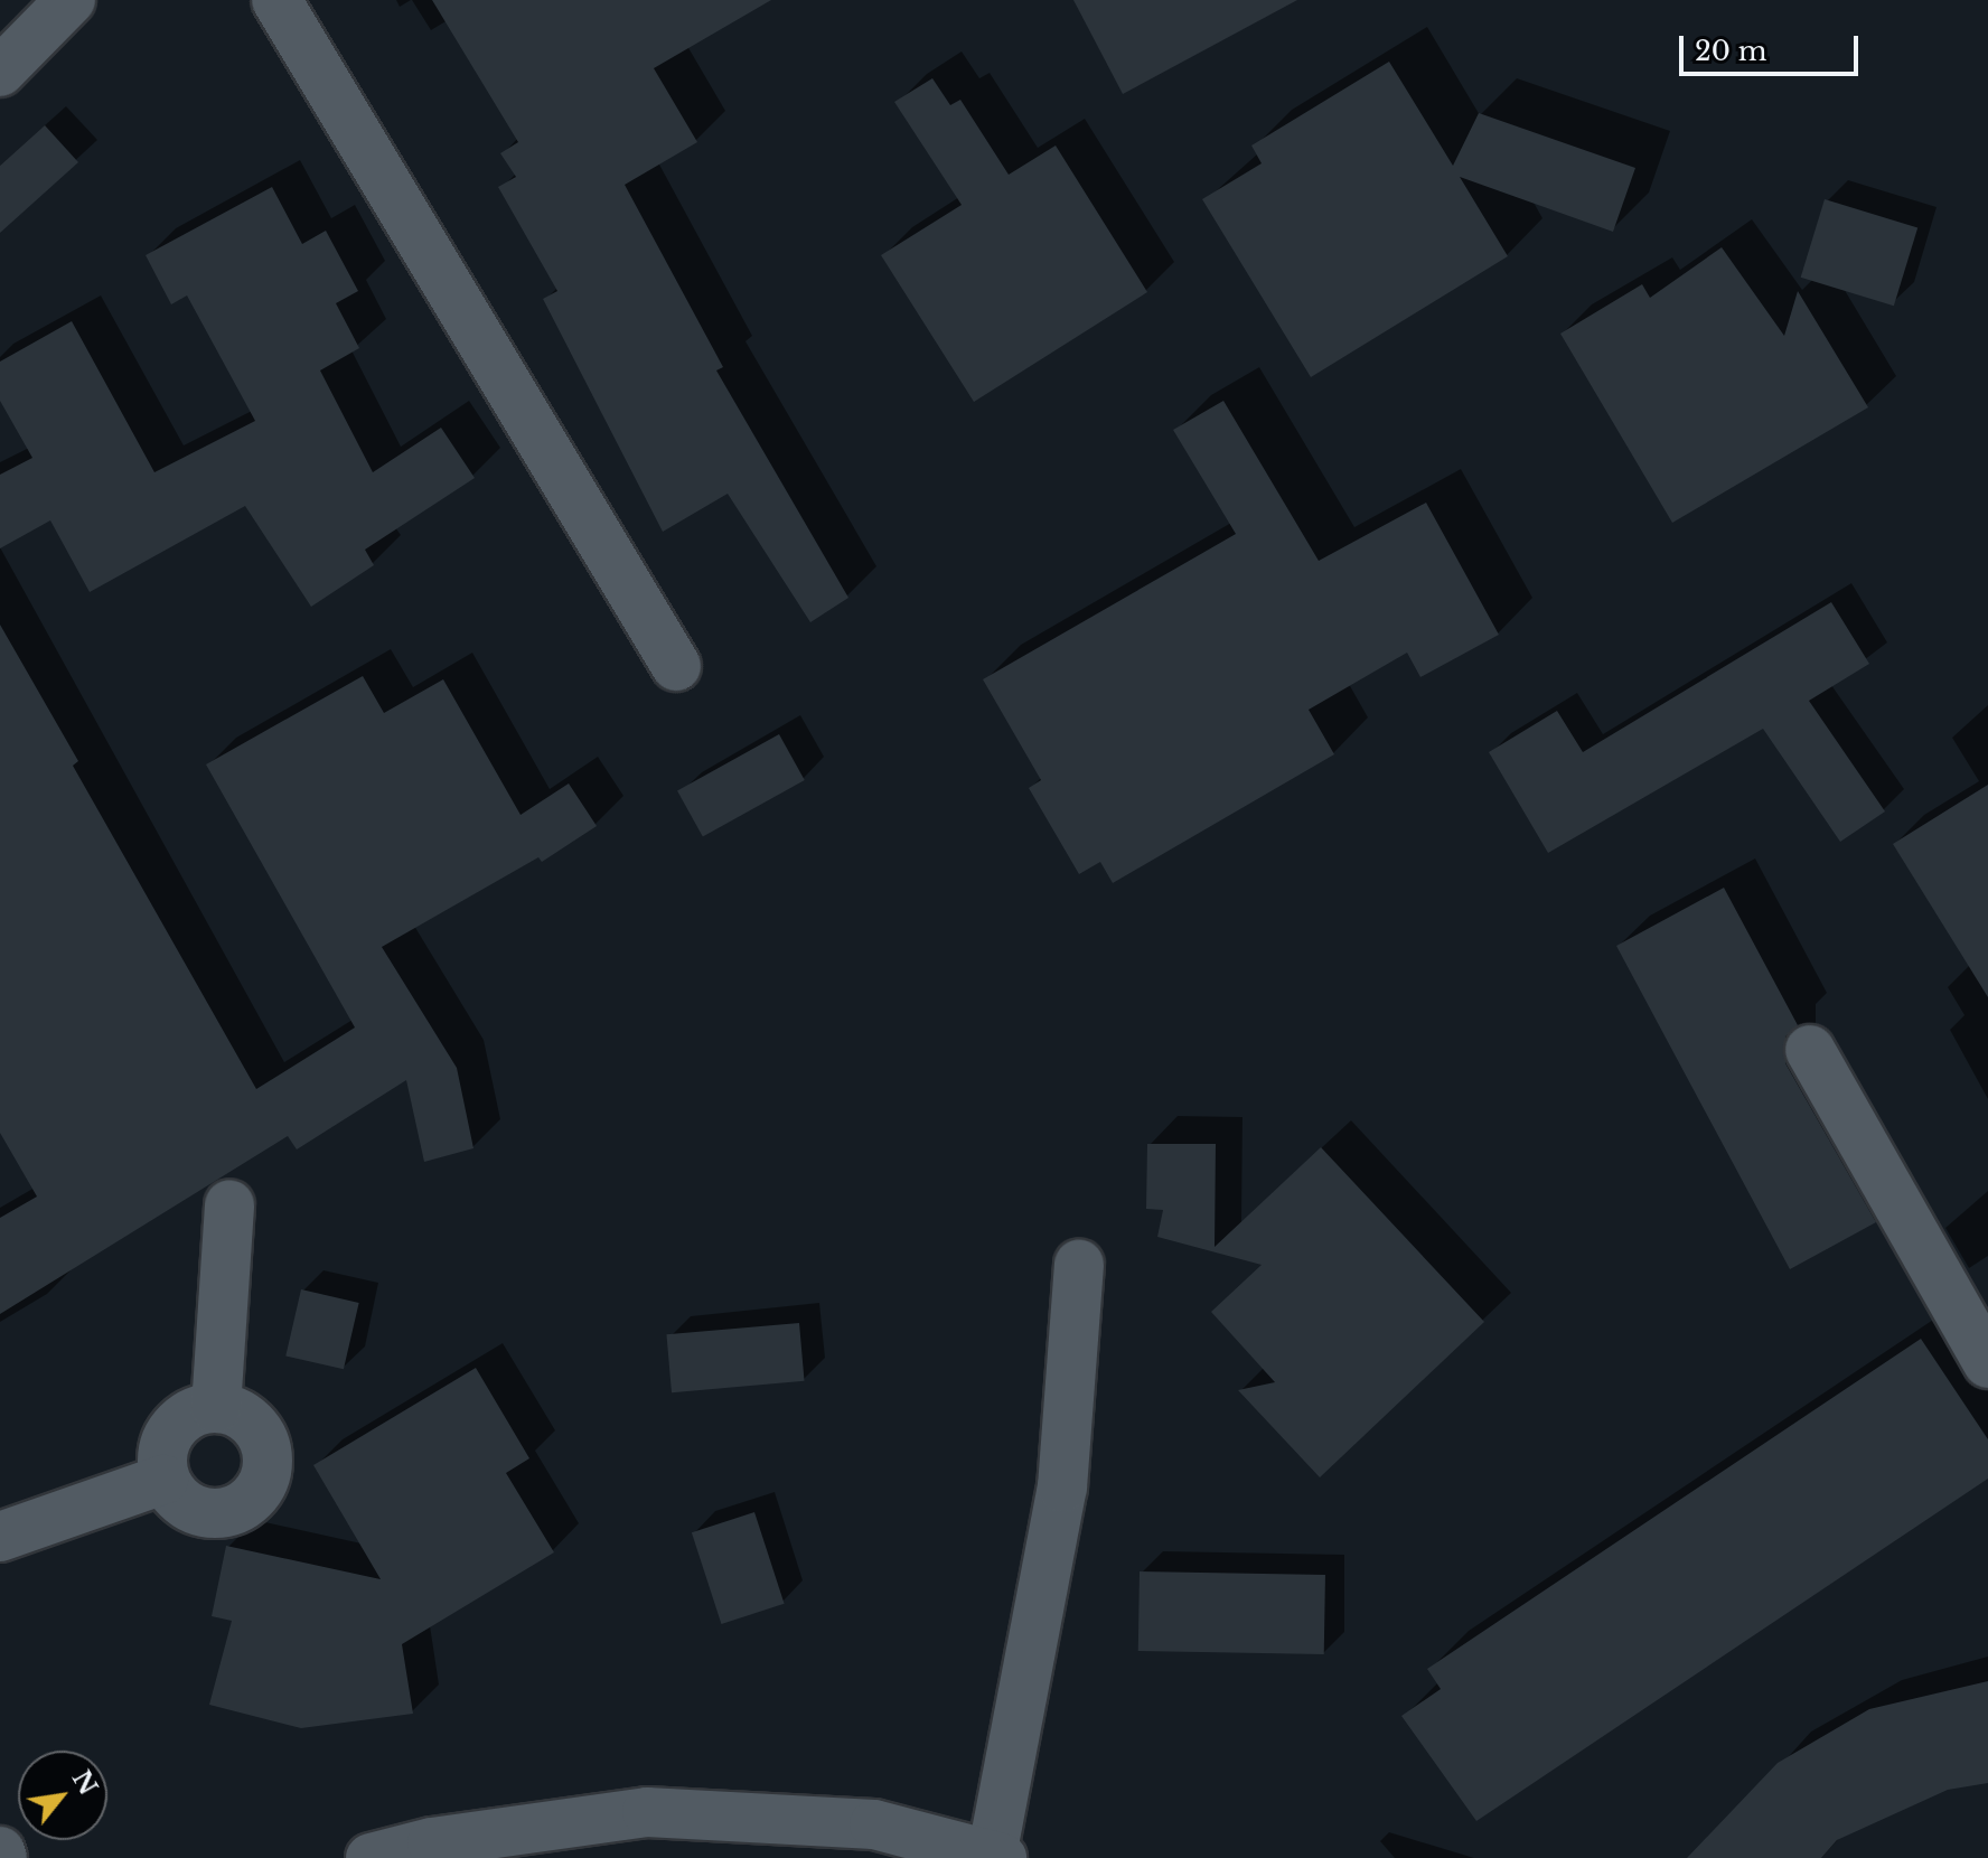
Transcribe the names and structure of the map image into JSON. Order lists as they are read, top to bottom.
{
  "scale_bar": "20 m",
  "north": "top right"
}
